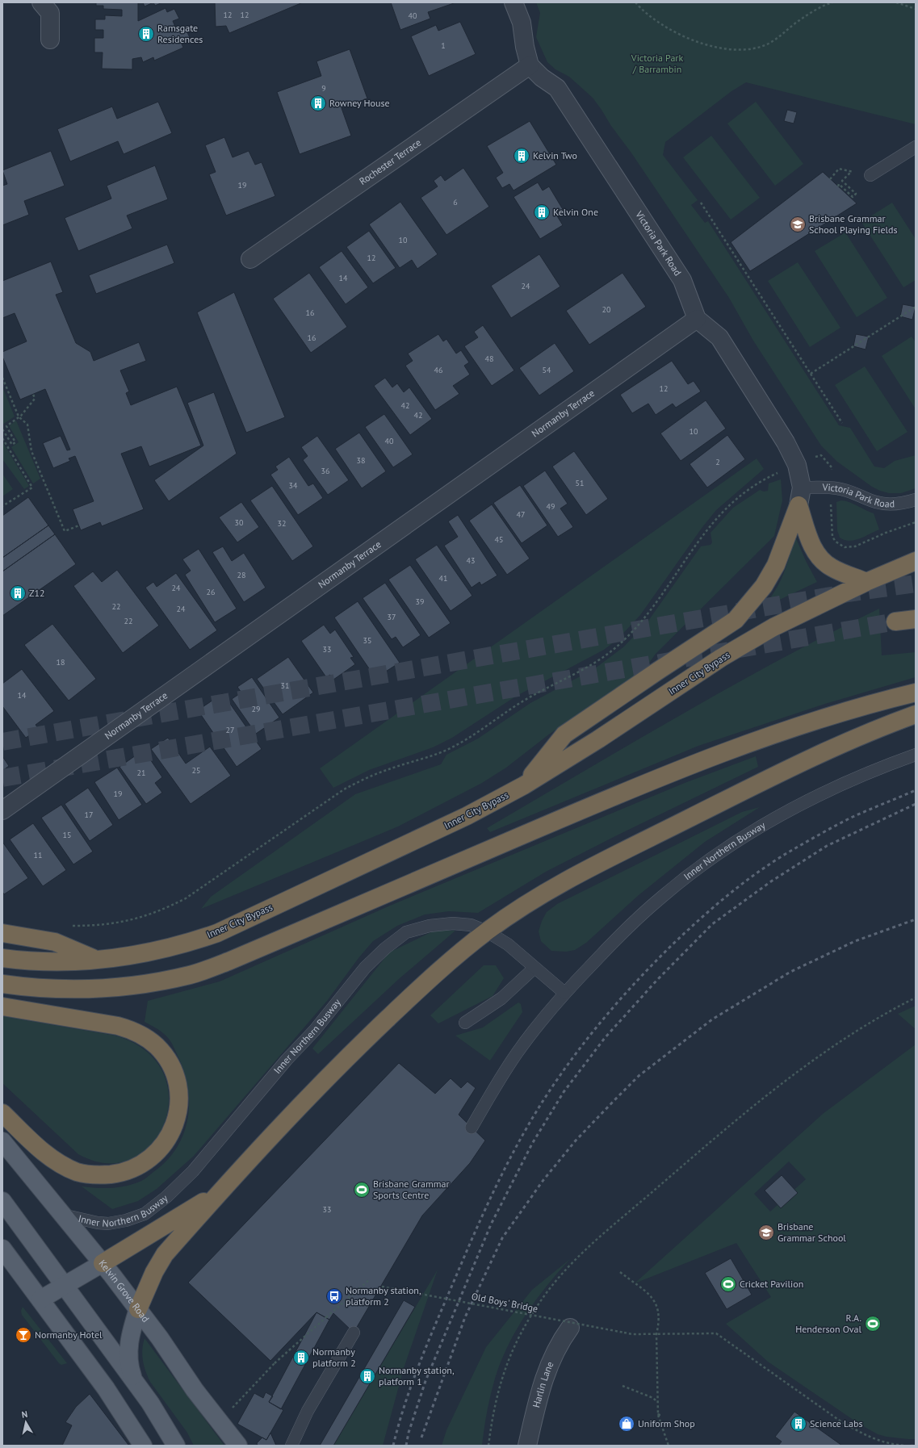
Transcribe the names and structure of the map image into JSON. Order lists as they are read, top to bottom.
{
  "streets": {
    "highway": ["Inner City Bypass"],
    "main road": ["Kelvin Grove Road"],
    "street": [
      "Rochester Terrace",
      "Victoria Park Road",
      "Normanby Terrace",
      "Harlin Lane"
    ],
    "lane": ["Inner Northern Busway"],
    "path": ["Old Boys' Bridge"]
  },
  "crossings": [
    ["Rochester Terrace", "Victoria Park Road"],
    ["Victoria Park Road", "Normanby Terrace"],
    ["Inner Northern Busway", "Kelvin Grove Road"]
  ],
  "parks": ["Victoria Park / Barrambin"],
  "places": {
    "building": [
      "Ramsgate Residences",
      "Rowney House",
      "Kelvin Two",
      "Kelvin One",
      "Z12",
      "Normanby platform 2",
      "Normanby station, platform 1",
      "Science Labs"
    ],
    "school or university": ["Brisbane Grammar School Playing Fields", "Brisbane Grammar School"],
    "sports": ["Brisbane Grammar Sports Centre", "Cricket Pavilion", "R.A. Henderson Oval"],
    "bus stop": ["Normanby station, platform 2"],
    "bar": ["Normanby Hotel"],
    "shop": ["Uniform Shop"]
  },
  "house_numbers": [
    "12",
    "12",
    "40",
    "1",
    "9",
    "19",
    "6",
    "10",
    "12",
    "14",
    "24",
    "20",
    "16",
    "16",
    "48",
    "46",
    "54",
    "12",
    "42",
    "42",
    "10",
    "40",
    "38",
    "2",
    "36",
    "51",
    "34",
    "49",
    "47",
    "30",
    "32",
    "45",
    "43",
    "28",
    "41",
    "24",
    "26",
    "39",
    "22",
    "24",
    "37",
    "22",
    "35",
    "33",
    "18",
    "31",
    "14",
    "29",
    "27",
    "25",
    "21",
    "19",
    "17",
    "15",
    "11",
    "33"
  ],
  "north": "top"
}
